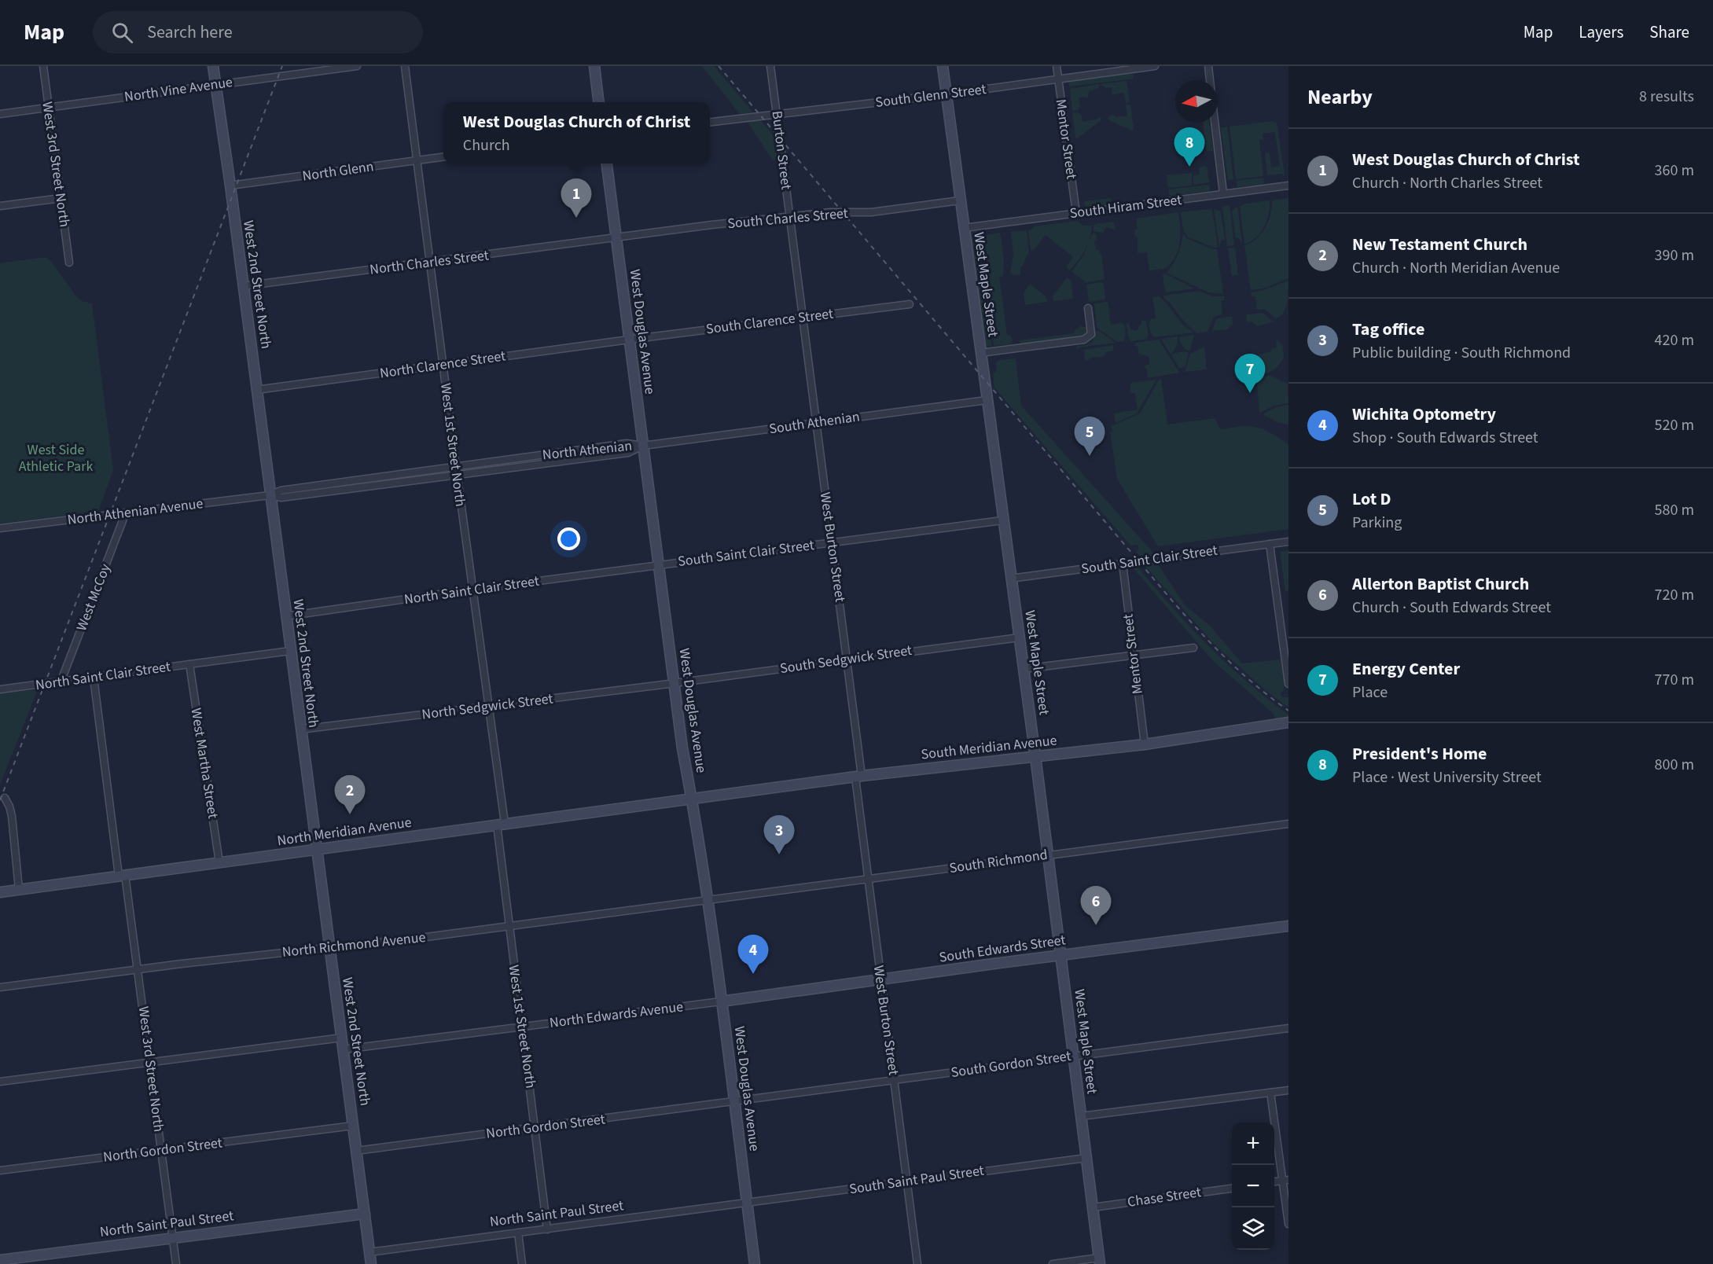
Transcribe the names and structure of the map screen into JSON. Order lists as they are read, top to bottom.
{
  "streets": {
    "street": [
      "North Vine Avenue",
      "South Glenn Street",
      "Mentor Street",
      "Burton Street",
      "West 3rd Street North",
      "North Glenn",
      "South Hiram Street",
      "South Charles Street",
      "North Charles Street",
      "West 2nd Street North",
      "West Maple Street",
      "South Clarence Street",
      "West Douglas Avenue",
      "North Clarence Street",
      "South Athenian",
      "West 1st Street North",
      "North Athenian",
      "North Athenian Avenue",
      "West Burton Street",
      "South Saint Clair Street",
      "North Saint Clair Street",
      "West McCoy",
      "South Sedgwick Street",
      "North Sedgwick Street",
      "South Meridian Avenue",
      "West Martha Street",
      "North Meridian Avenue",
      "South Richmond",
      "North Richmond Avenue",
      "South Edwards Street",
      "North Edwards Avenue",
      "South Gordon Street",
      "North Gordon Street",
      "South Saint Paul Street",
      "Chase Street",
      "North Saint Paul Street"
    ]
  },
  "crossings": [
    ["North Vine Avenue", "West 3rd Street North"],
    ["North Vine Avenue", "West 2nd Street North"],
    ["South Glenn Street", "Mentor Street"],
    ["South Glenn Street", "Burton Street"],
    ["South Glenn Street", "West Maple Street"],
    ["Mentor Street", "South Hiram Street"],
    ["Mentor Street", "South Saint Clair Street"],
    ["Mentor Street", "South Meridian Avenue"],
    ["Burton Street", "South Charles Street"],
    ["Burton Street", "South Clarence Street"],
    ["Burton Street", "West Burton Street"],
    ["West 3rd Street North", "North Saint Clair Street"],
    ["West 3rd Street North", "North Meridian Avenue"],
    ["West 3rd Street North", "North Richmond Avenue"],
    ["West 3rd Street North", "North Gordon Street"],
    ["West 3rd Street North", "North Saint Paul Street"],
    ["North Glenn", "West 2nd Street North"],
    ["North Glenn", "West 1st Street North"],
    ["South Hiram Street", "West Maple Street"],
    ["South Charles Street", "North Charles Street"],
    ["South Charles Street", "West Maple Street"],
    ["South Charles Street", "West Douglas Avenue"],
    ["North Charles Street", "West 2nd Street North"],
    ["North Charles Street", "West Douglas Avenue"],
    ["North Charles Street", "West 1st Street North"],
    ["West 2nd Street North", "North Clarence Street"],
    ["West 2nd Street North", "North Athenian"],
    ["West 2nd Street North", "North Athenian Avenue"],
    ["West 2nd Street North", "North Saint Clair Street"],
    ["West 2nd Street North", "North Sedgwick Street"],
    ["West 2nd Street North", "North Meridian Avenue"],
    ["West 2nd Street North", "North Richmond Avenue"],
    ["West 2nd Street North", "North Edwards Avenue"],
    ["West 2nd Street North", "North Gordon Street"],
    ["West 2nd Street North", "North Saint Paul Street"],
    ["West Maple Street", "South Athenian"],
    ["West Maple Street", "South Saint Clair Street"],
    ["West Maple Street", "South Sedgwick Street"],
    ["West Maple Street", "South Meridian Avenue"],
    ["West Maple Street", "South Richmond"],
    ["West Maple Street", "South Edwards Street"],
    ["West Maple Street", "South Gordon Street"],
    ["West Maple Street", "South Saint Paul Street"],
    ["West Maple Street", "Chase Street"],
    ["South Clarence Street", "West Douglas Avenue"],
    ["South Clarence Street", "North Clarence Street"],
    ["South Clarence Street", "West Burton Street"],
    ["West Douglas Avenue", "North Clarence Street"],
    ["West Douglas Avenue", "South Athenian"],
    ["West Douglas Avenue", "North Athenian"],
    ["West Douglas Avenue", "South Saint Clair Street"],
    ["West Douglas Avenue", "North Saint Clair Street"],
    ["West Douglas Avenue", "South Sedgwick Street"],
    ["West Douglas Avenue", "North Sedgwick Street"],
    ["West Douglas Avenue", "South Meridian Avenue"],
    ["West Douglas Avenue", "North Meridian Avenue"],
    ["West Douglas Avenue", "South Richmond"],
    ["West Douglas Avenue", "North Richmond Avenue"],
    ["West Douglas Avenue", "South Edwards Street"],
    ["West Douglas Avenue", "North Edwards Avenue"],
    ["West Douglas Avenue", "South Gordon Street"],
    ["West Douglas Avenue", "North Gordon Street"],
    ["West Douglas Avenue", "South Saint Paul Street"],
    ["West Douglas Avenue", "North Saint Paul Street"],
    ["North Clarence Street", "West 1st Street North"],
    ["South Athenian", "North Athenian"],
    ["South Athenian", "West Burton Street"],
    ["West 1st Street North", "North Athenian"],
    ["West 1st Street North", "North Saint Clair Street"],
    ["West 1st Street North", "North Sedgwick Street"],
    ["West 1st Street North", "North Meridian Avenue"],
    ["West 1st Street North", "North Richmond Avenue"],
    ["West 1st Street North", "North Edwards Avenue"],
    ["West 1st Street North", "North Gordon Street"],
    ["West 1st Street North", "North Saint Paul Street"],
    ["North Athenian", "North Athenian Avenue"],
    ["North Athenian Avenue", "West McCoy"],
    ["West Burton Street", "South Saint Clair Street"],
    ["West Burton Street", "South Sedgwick Street"],
    ["West Burton Street", "South Meridian Avenue"],
    ["West Burton Street", "South Richmond"],
    ["West Burton Street", "South Edwards Street"],
    ["West Burton Street", "South Gordon Street"],
    ["West Burton Street", "South Saint Paul Street"],
    ["South Saint Clair Street", "North Saint Clair Street"],
    ["North Saint Clair Street", "West McCoy"],
    ["North Saint Clair Street", "West Martha Street"],
    ["South Sedgwick Street", "North Sedgwick Street"],
    ["South Meridian Avenue", "North Meridian Avenue"],
    ["West Martha Street", "North Meridian Avenue"],
    ["South Richmond", "North Richmond Avenue"],
    ["South Edwards Street", "North Edwards Avenue"],
    ["South Gordon Street", "North Gordon Street"],
    ["South Saint Paul Street", "North Saint Paul Street"]
  ],
  "parks": ["West Side Athletic Park"],
  "north": "left",
  "page": {
    "header": "Map",
    "search": "Search here",
    "nav": ["Map", "Layers", "Share"],
    "heading": ["Nearby", "8 results"],
    "popup": ["West Douglas Church of Christ", "Church"],
    "pins": [
      "8",
      "1",
      "7",
      "5",
      "2",
      "3",
      "6",
      "4"
    ],
    "list": [
      {
        "mark": "1",
        "name": "West Douglas Church of Christ",
        "note": "Church · North Charles Street",
        "value": "360 m"
      },
      {
        "mark": "2",
        "name": "New Testament Church",
        "note": "Church · North Meridian Avenue",
        "value": "390 m"
      },
      {
        "mark": "3",
        "name": "Tag office",
        "note": "Public building · South Richmond",
        "value": "420 m"
      },
      {
        "mark": "4",
        "name": "Wichita Optometry",
        "note": "Shop · South Edwards Street",
        "value": "520 m"
      },
      {
        "mark": "5",
        "name": "Lot D",
        "note": "Parking",
        "value": "580 m"
      },
      {
        "mark": "6",
        "name": "Allerton Baptist Church",
        "note": "Church · South Edwards Street",
        "value": "720 m"
      },
      {
        "mark": "7",
        "name": "Energy Center",
        "note": "Place",
        "value": "770 m"
      },
      {
        "mark": "8",
        "name": "President's Home",
        "note": "Place · West University Street",
        "value": "800 m"
      }
    ],
    "map_buttons": ["+", "−"]
  }
}
